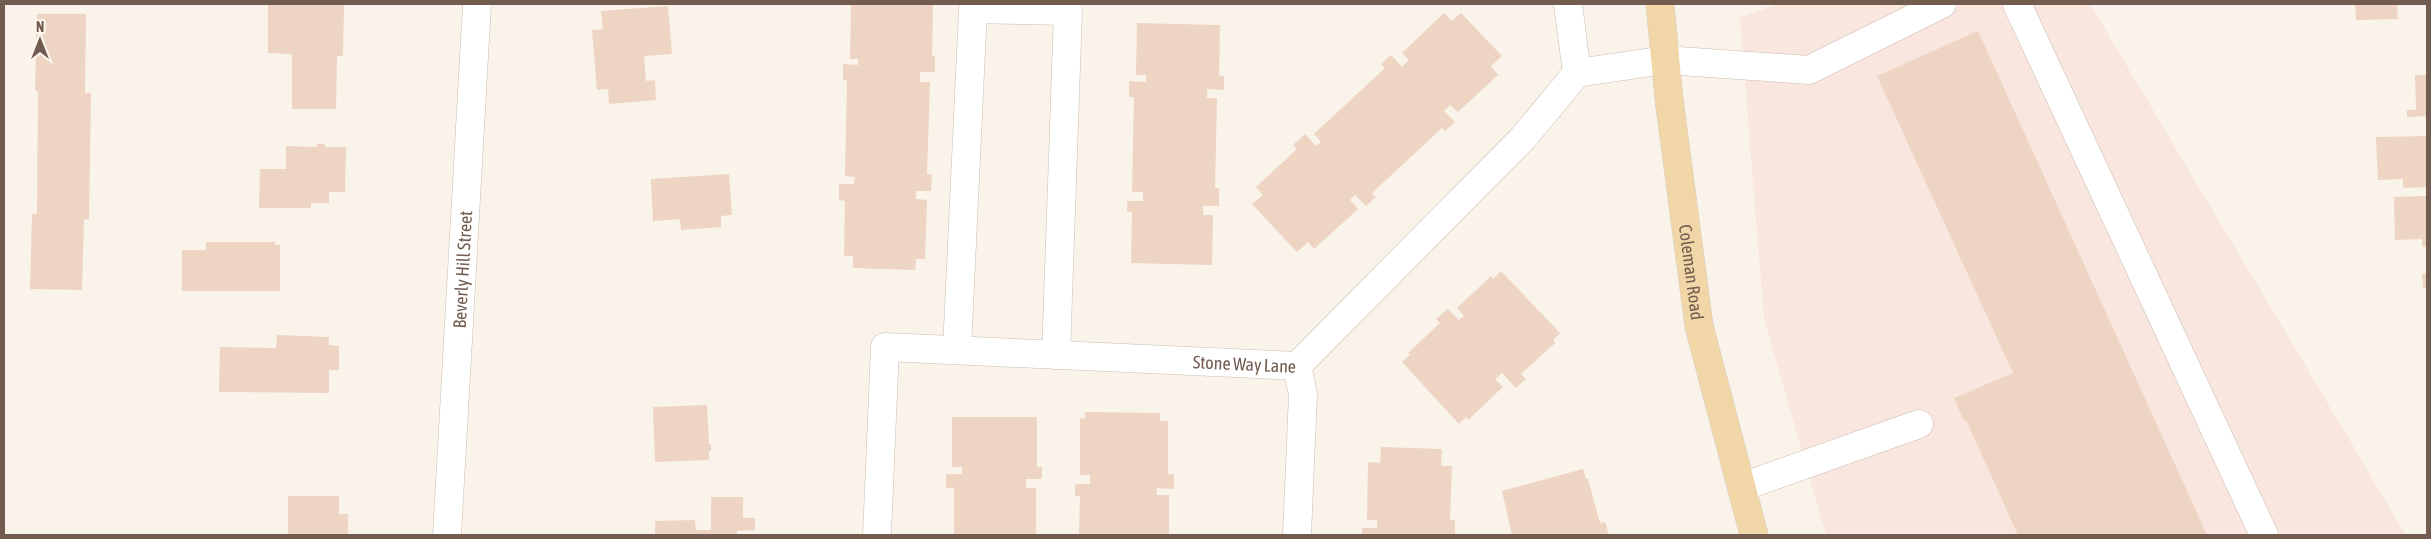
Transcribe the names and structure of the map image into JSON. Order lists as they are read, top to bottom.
{
  "streets": {
    "main road": ["Coleman Road"],
    "street": ["Beverly Hill Street", "Stone Way Lane"]
  },
  "north": "top"
}
